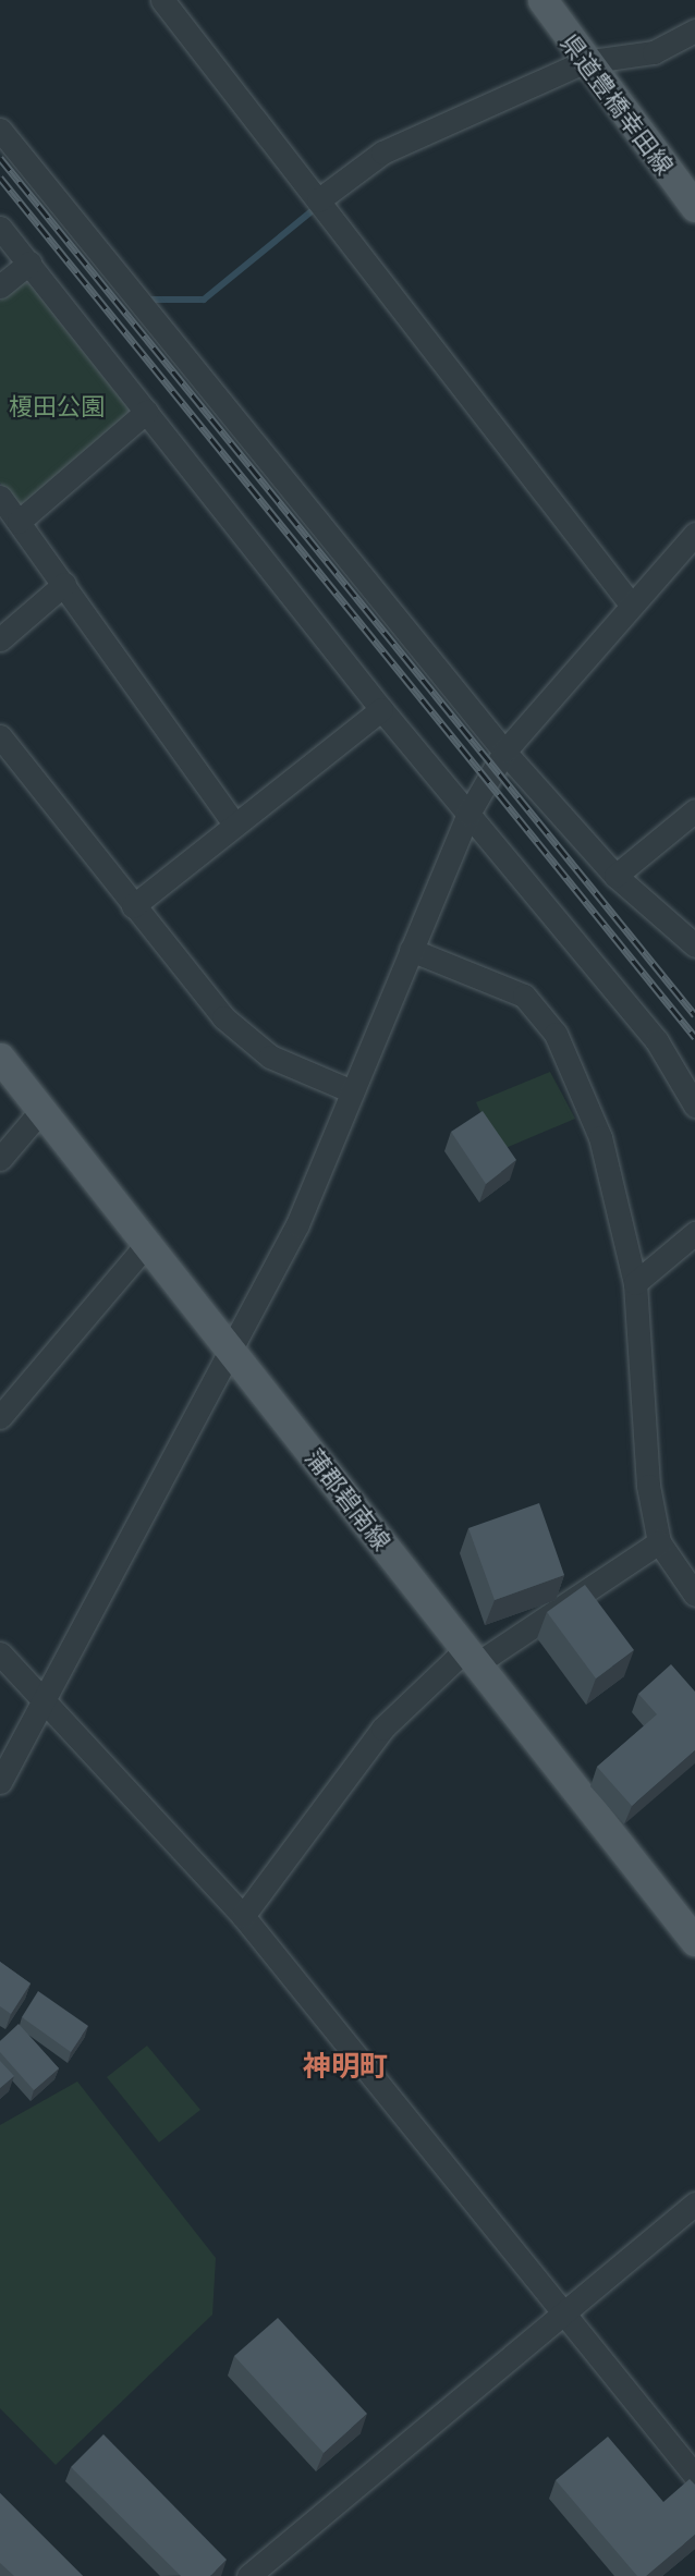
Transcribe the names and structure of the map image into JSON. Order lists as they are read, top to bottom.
{
  "streets": {
    "main road": ["県道豊橋幸田線", "蒲郡碧南線"]
  },
  "districts": ["神明町"],
  "parks": ["榎田公園"]
}
